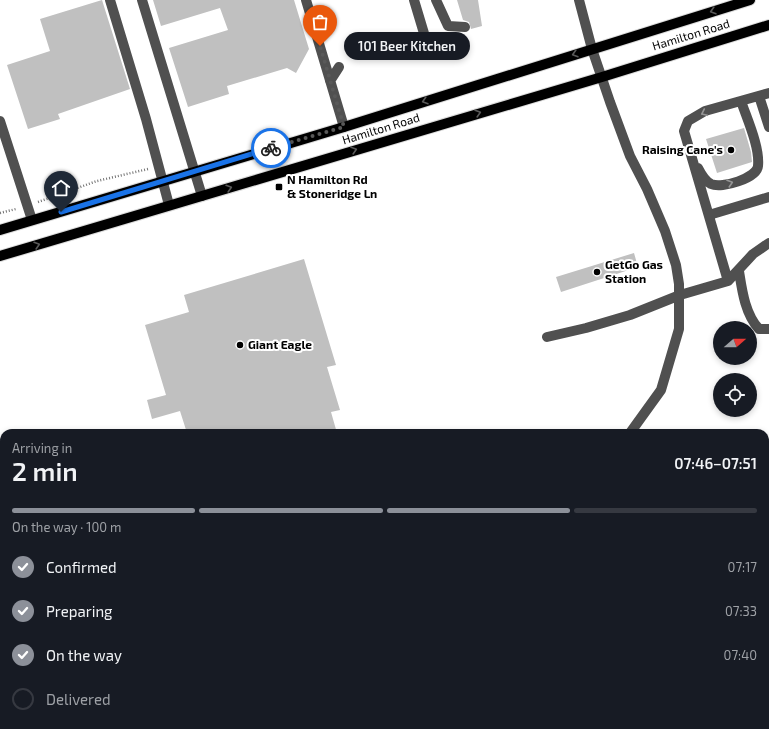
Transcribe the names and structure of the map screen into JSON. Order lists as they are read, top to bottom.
{
  "streets": {
    "main road": ["Hamilton Road"]
  },
  "places": {
    "other": [
      "101 Beer Kitchen",
      "Raising Cane's",
      "GetGo Gas Station",
      "Giant Eagle"
    ],
    "transit": ["N Hamilton Rd & Stoneridge Ln"]
  },
  "north": "right",
  "page": {
    "bubble": "101 Beer Kitchen",
    "heading": ["2 min", "Arriving in", "07:46–07:51"],
    "bar": "On the way · 100 m",
    "list": [
      ["Confirmed", "07:17"],
      ["Preparing", "07:33"],
      ["On the way", "07:40"],
      "Delivered"
    ]
  }
}
